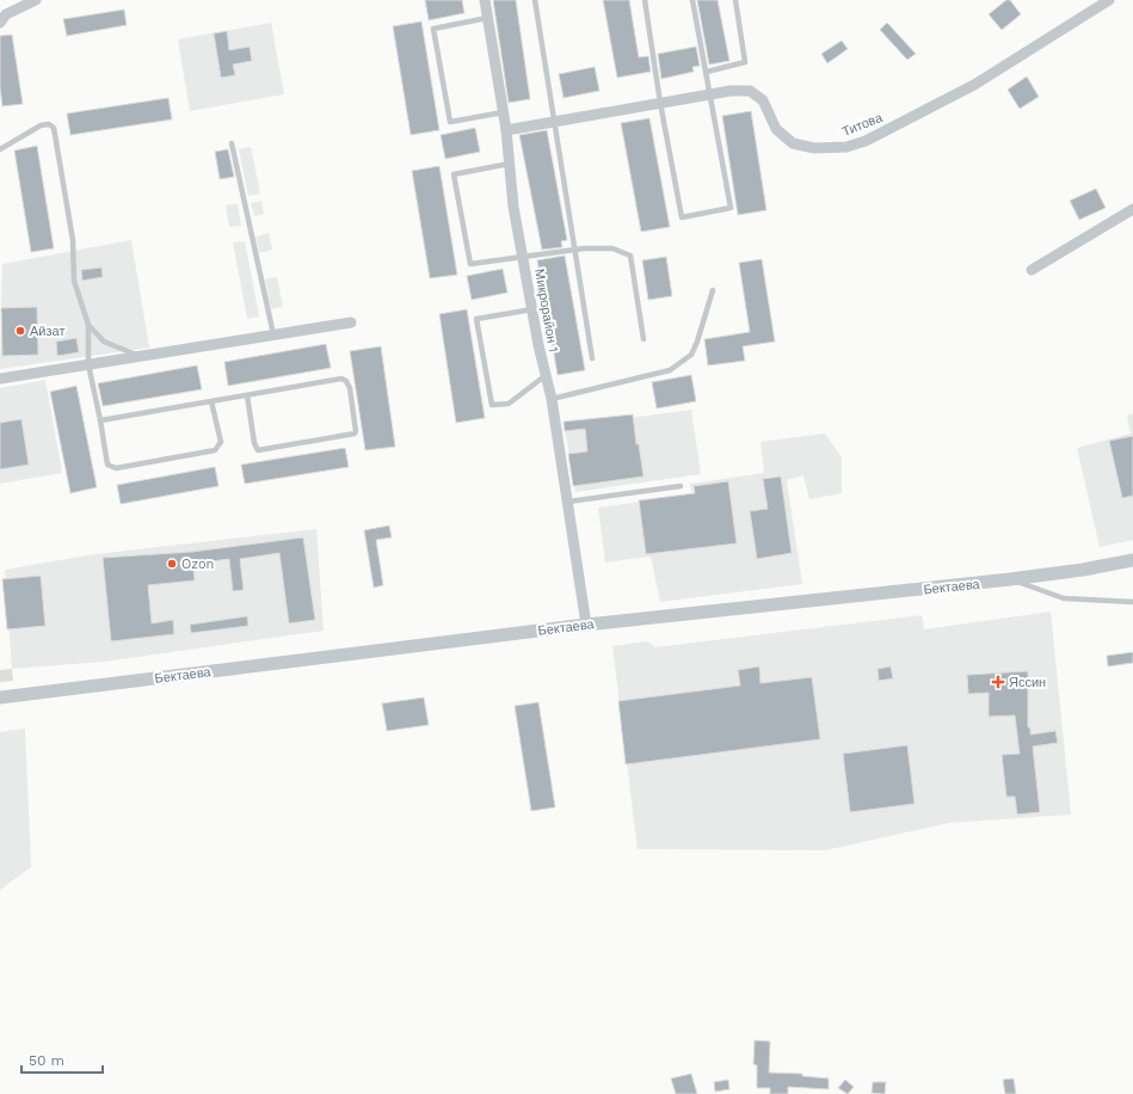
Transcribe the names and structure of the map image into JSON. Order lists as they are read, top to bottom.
{
  "streets": {
    "street": ["Титова", "Микрорайон 1", "Бектаева"]
  },
  "crossings": [
    ["Титова", "Микрорайон 1"],
    ["Микрорайон 1", "Бектаева"]
  ],
  "places": {
    "other": ["Айзат", "Ozon"],
    "health": ["Яссин"]
  },
  "scale_bar": "50 m"
}
